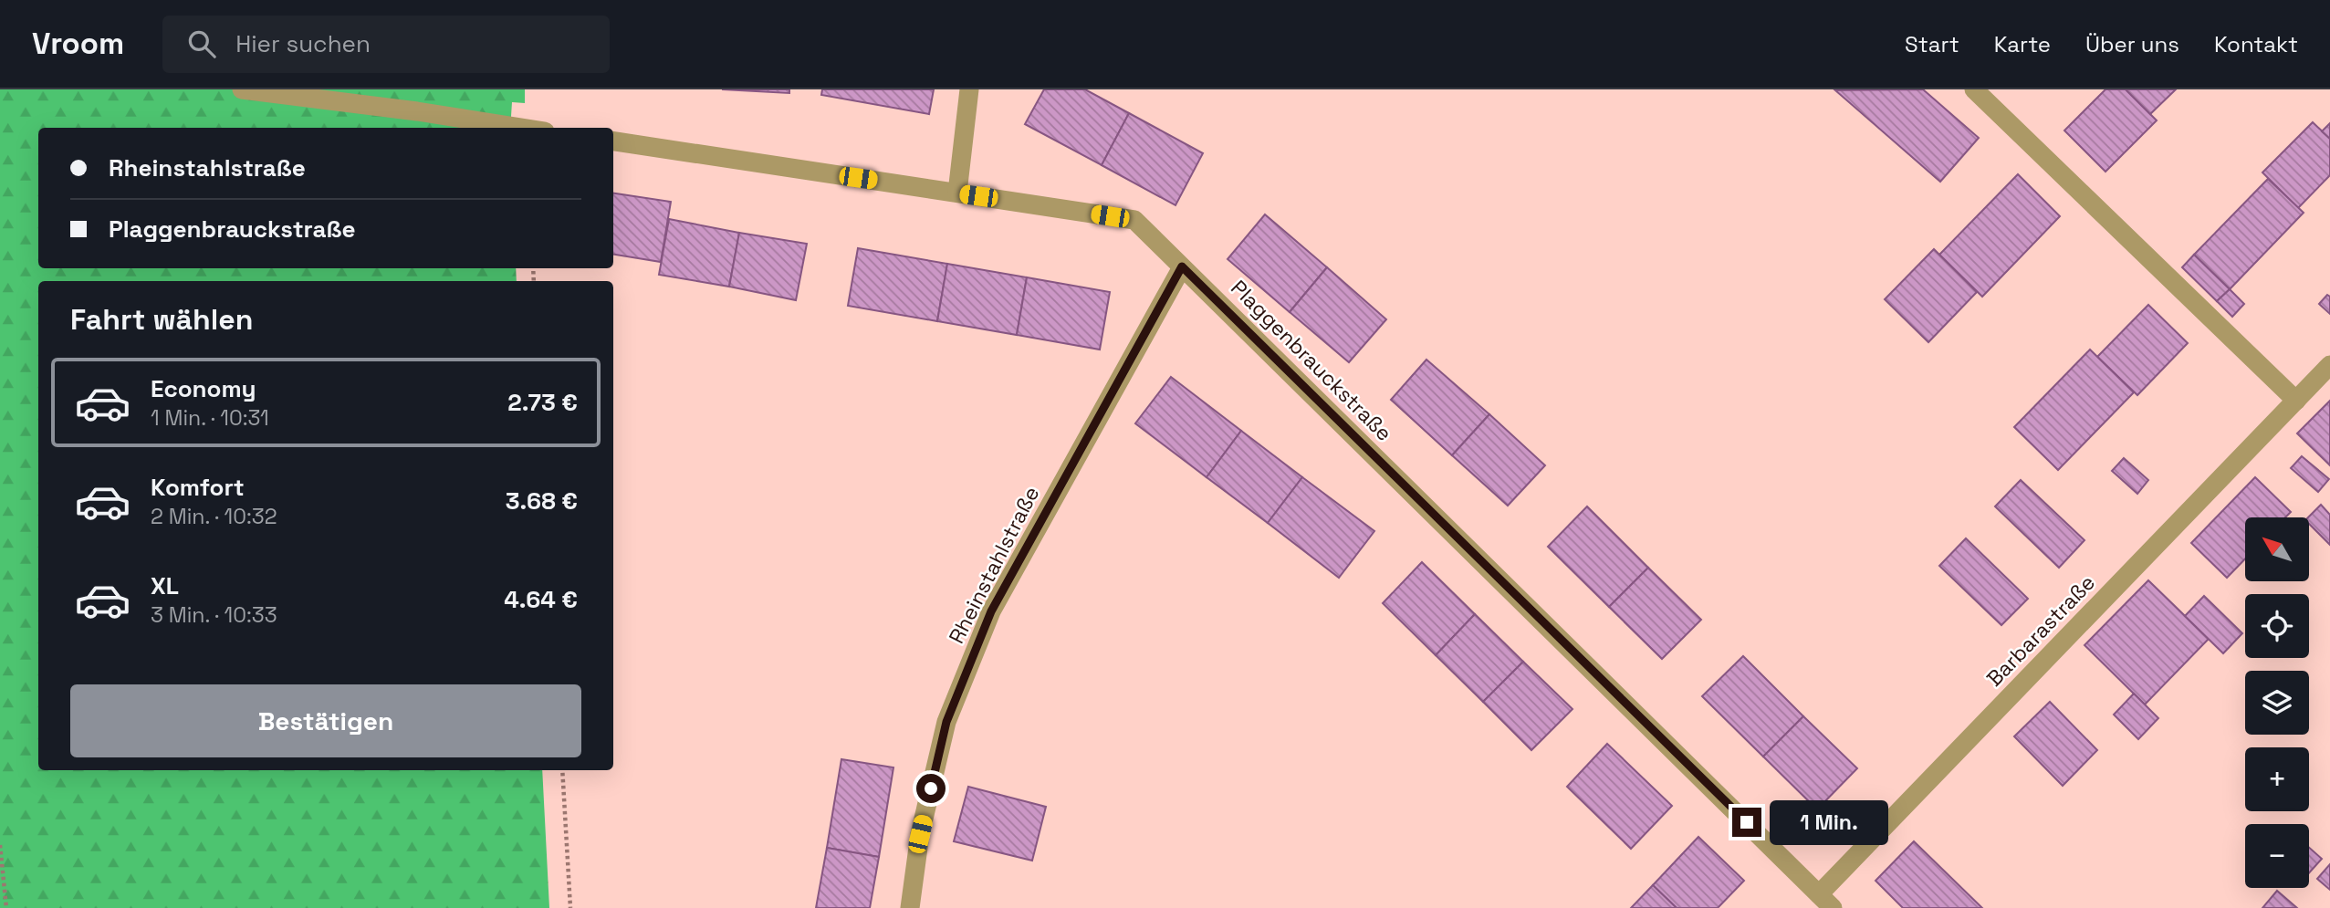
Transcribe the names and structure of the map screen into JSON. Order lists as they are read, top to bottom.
{
  "streets": {
    "street": ["Plaggenbrauckstraße", "Rheinstahlstraße", "Barbarastraße"]
  },
  "crossings": [
    ["Plaggenbrauckstraße", "Rheinstahlstraße"],
    ["Plaggenbrauckstraße", "Barbarastraße"]
  ],
  "north": "top left",
  "page": {
    "header": "Vroom",
    "search": "Hier suchen",
    "nav": [
      "Start",
      "Karte",
      "Über uns",
      "Kontakt"
    ],
    "banner": ["Rheinstahlstraße", "Plaggenbrauckstraße"],
    "heading": "Fahrt wählen",
    "list": [
      {
        "name": "Economy",
        "note": "1 Min. · 10:31",
        "value": "2.73 €"
      },
      {
        "name": "Komfort",
        "note": "2 Min. · 10:32",
        "value": "3.68 €"
      },
      {
        "name": "XL",
        "note": "3 Min. · 10:33",
        "value": "4.64 €"
      }
    ],
    "map_buttons": ["+", "−"],
    "buttons": "Bestätigen",
    "bubble": "1 Min."
  }
}
